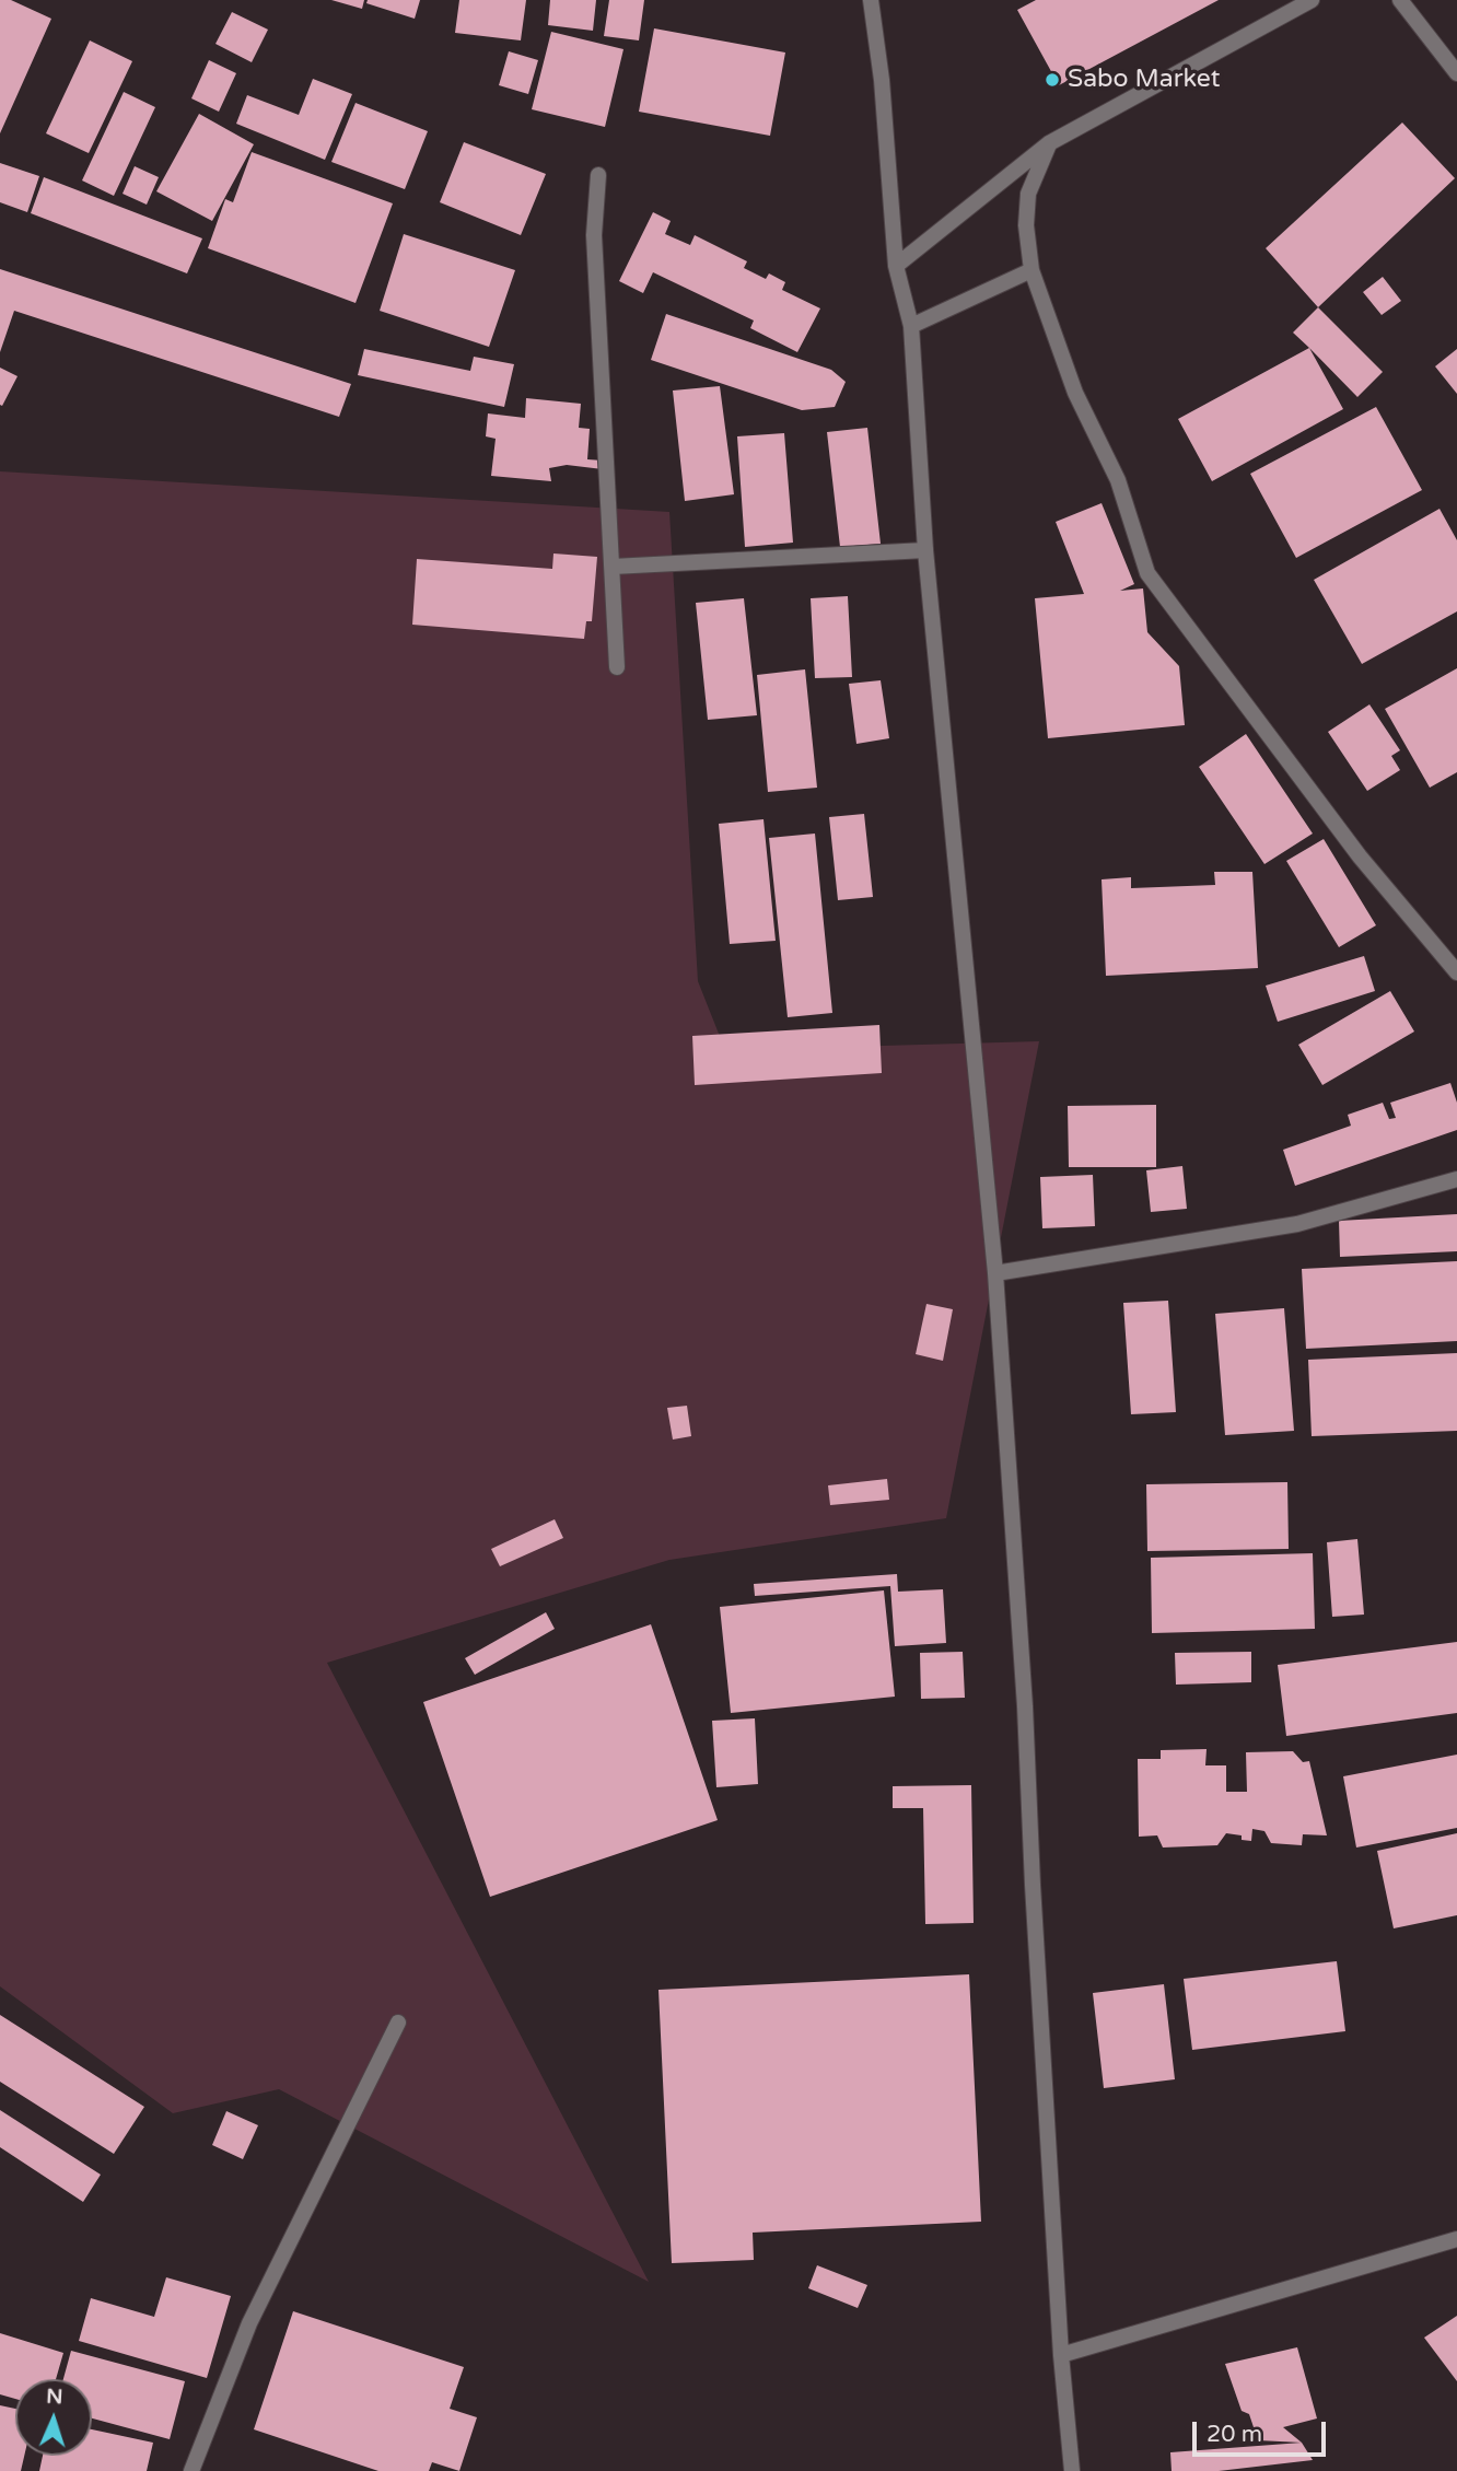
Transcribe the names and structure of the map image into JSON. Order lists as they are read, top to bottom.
{
  "places": ["Sabo Market"],
  "scale_bar": "20 m",
  "north": "top"
}
